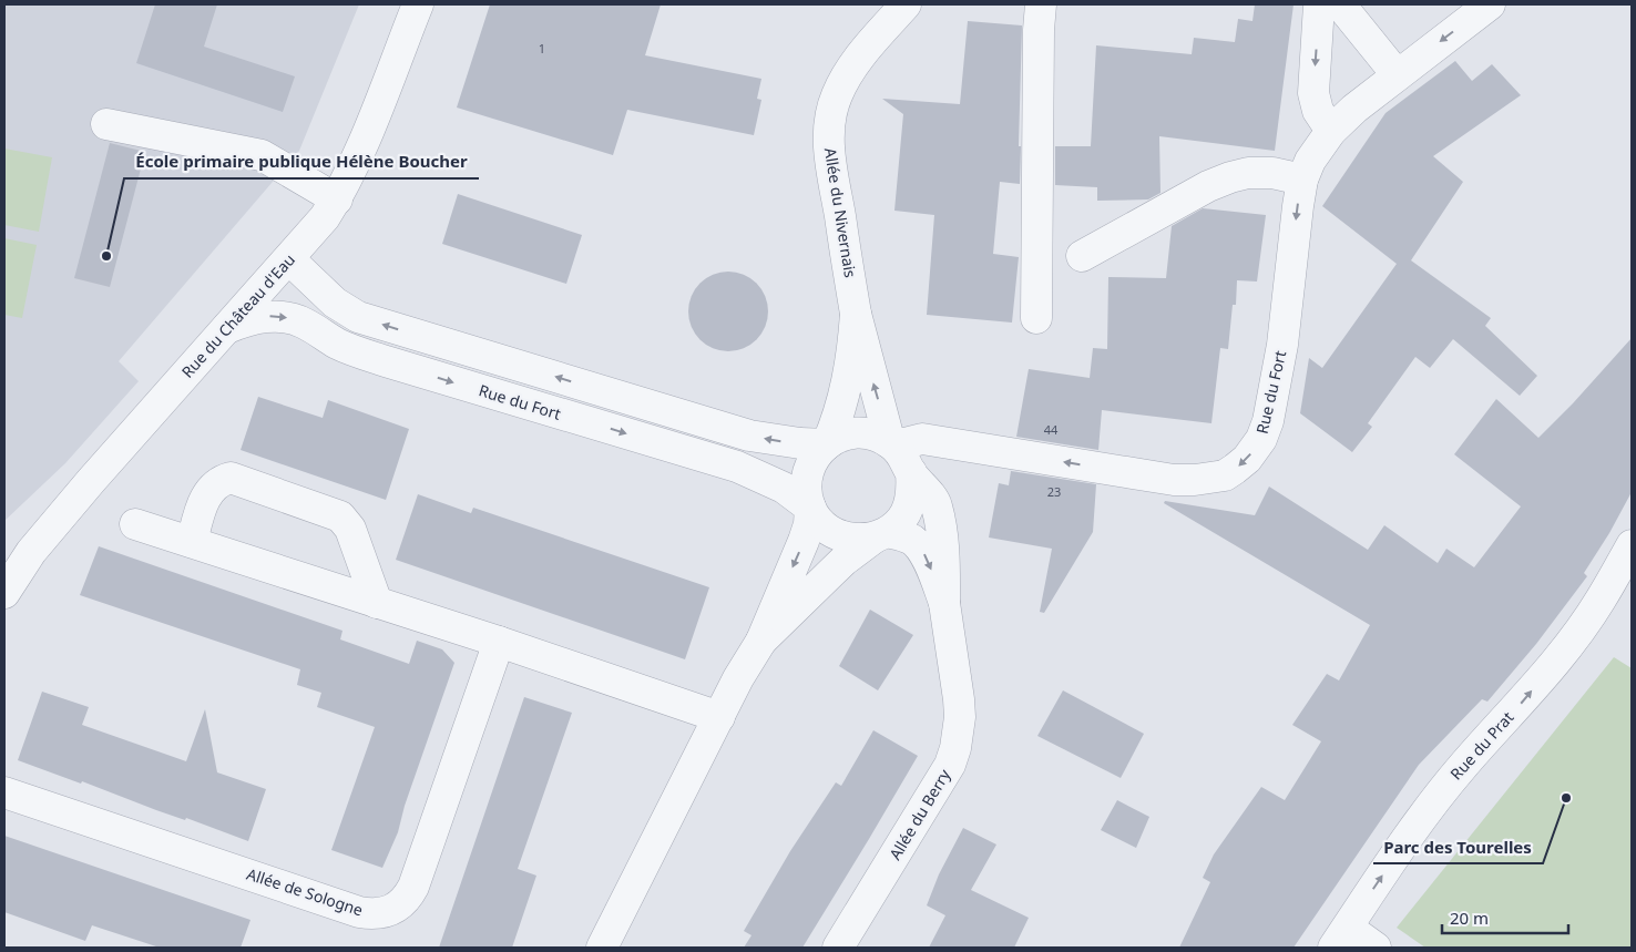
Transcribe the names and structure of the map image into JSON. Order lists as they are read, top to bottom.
{
  "streets": {
    "street": [
      "Allée du Nivernais",
      "Rue du Château d'Eau",
      "Rue du Fort",
      "Rue du Prat",
      "Allée du Berry",
      "Allée de Sologne"
    ]
  },
  "crossings": [
    ["Allée du Nivernais", "Rue du Fort"],
    ["Allée du Nivernais", "Allée du Berry"],
    ["Rue du Château d'Eau", "Rue du Fort"],
    ["Rue du Fort", "Allée du Berry"]
  ],
  "one_way": ["Rue du Prat"],
  "places": ["École primaire publique Hélène Boucher", "Parc des Tourelles"],
  "house_numbers": ["1", "44", "23"],
  "scale_bar": "20 m"
}
